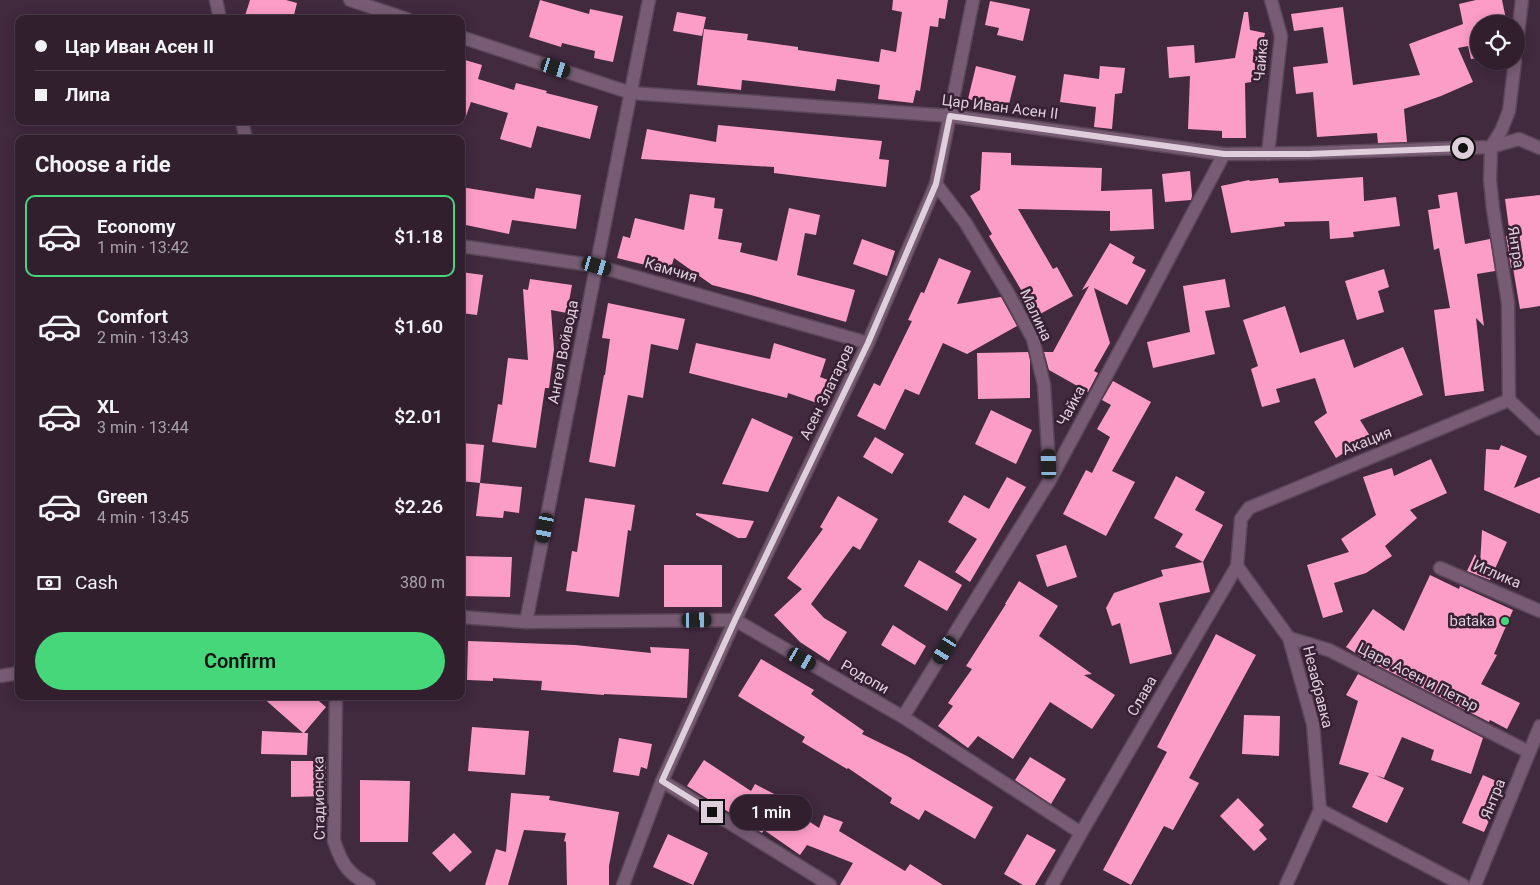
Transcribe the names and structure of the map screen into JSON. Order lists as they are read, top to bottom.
{
  "streets": {
    "street": [
      "Чайка",
      "Цар Иван Асен II",
      "Янтра",
      "Камчия",
      "Малина",
      "Ангел Войвода",
      "Асен Златаров",
      "Акация",
      "Иглика",
      "Родопи",
      "Царе Асен и Петър",
      "Незабравка",
      "Слава",
      "Стадионска"
    ]
  },
  "crossings": [
    ["Чайка", "Цар Иван Асен II"],
    ["Чайка", "Малина"],
    ["Чайка", "Родопи"],
    ["Цар Иван Асен II", "Янтра"],
    ["Цар Иван Асен II", "Ангел Войвода"],
    ["Цар Иван Асен II", "Асен Златаров"],
    ["Янтра", "Акация"],
    ["Янтра", "Царе Асен и Петър"],
    ["Камчия", "Ангел Войвода"],
    ["Камчия", "Асен Златаров"],
    ["Малина", "Асен Златаров"],
    ["Асен Златаров", "Родопи"],
    ["Акация", "Слава"],
    ["Родопи", "Слава"],
    ["Царе Асен и Петър", "Незабравка"],
    ["Незабравка", "Слава"]
  ],
  "places": ["bataka"],
  "page": {
    "banner": ["Цар Иван Асен II", "Липа"],
    "heading": "Choose a ride",
    "list": [
      {
        "name": "Economy",
        "note": "1 min · 13:42",
        "value": "$1.18"
      },
      {
        "name": "Comfort",
        "note": "2 min · 13:43",
        "value": "$1.60"
      },
      {
        "name": "XL",
        "note": "3 min · 13:44",
        "value": "$2.01"
      },
      {
        "name": "Green",
        "note": "4 min · 13:45",
        "value": "$2.26"
      }
    ],
    "pay": ["Cash", "380 m"],
    "buttons": "Confirm",
    "bubble": "1 min"
  }
}
